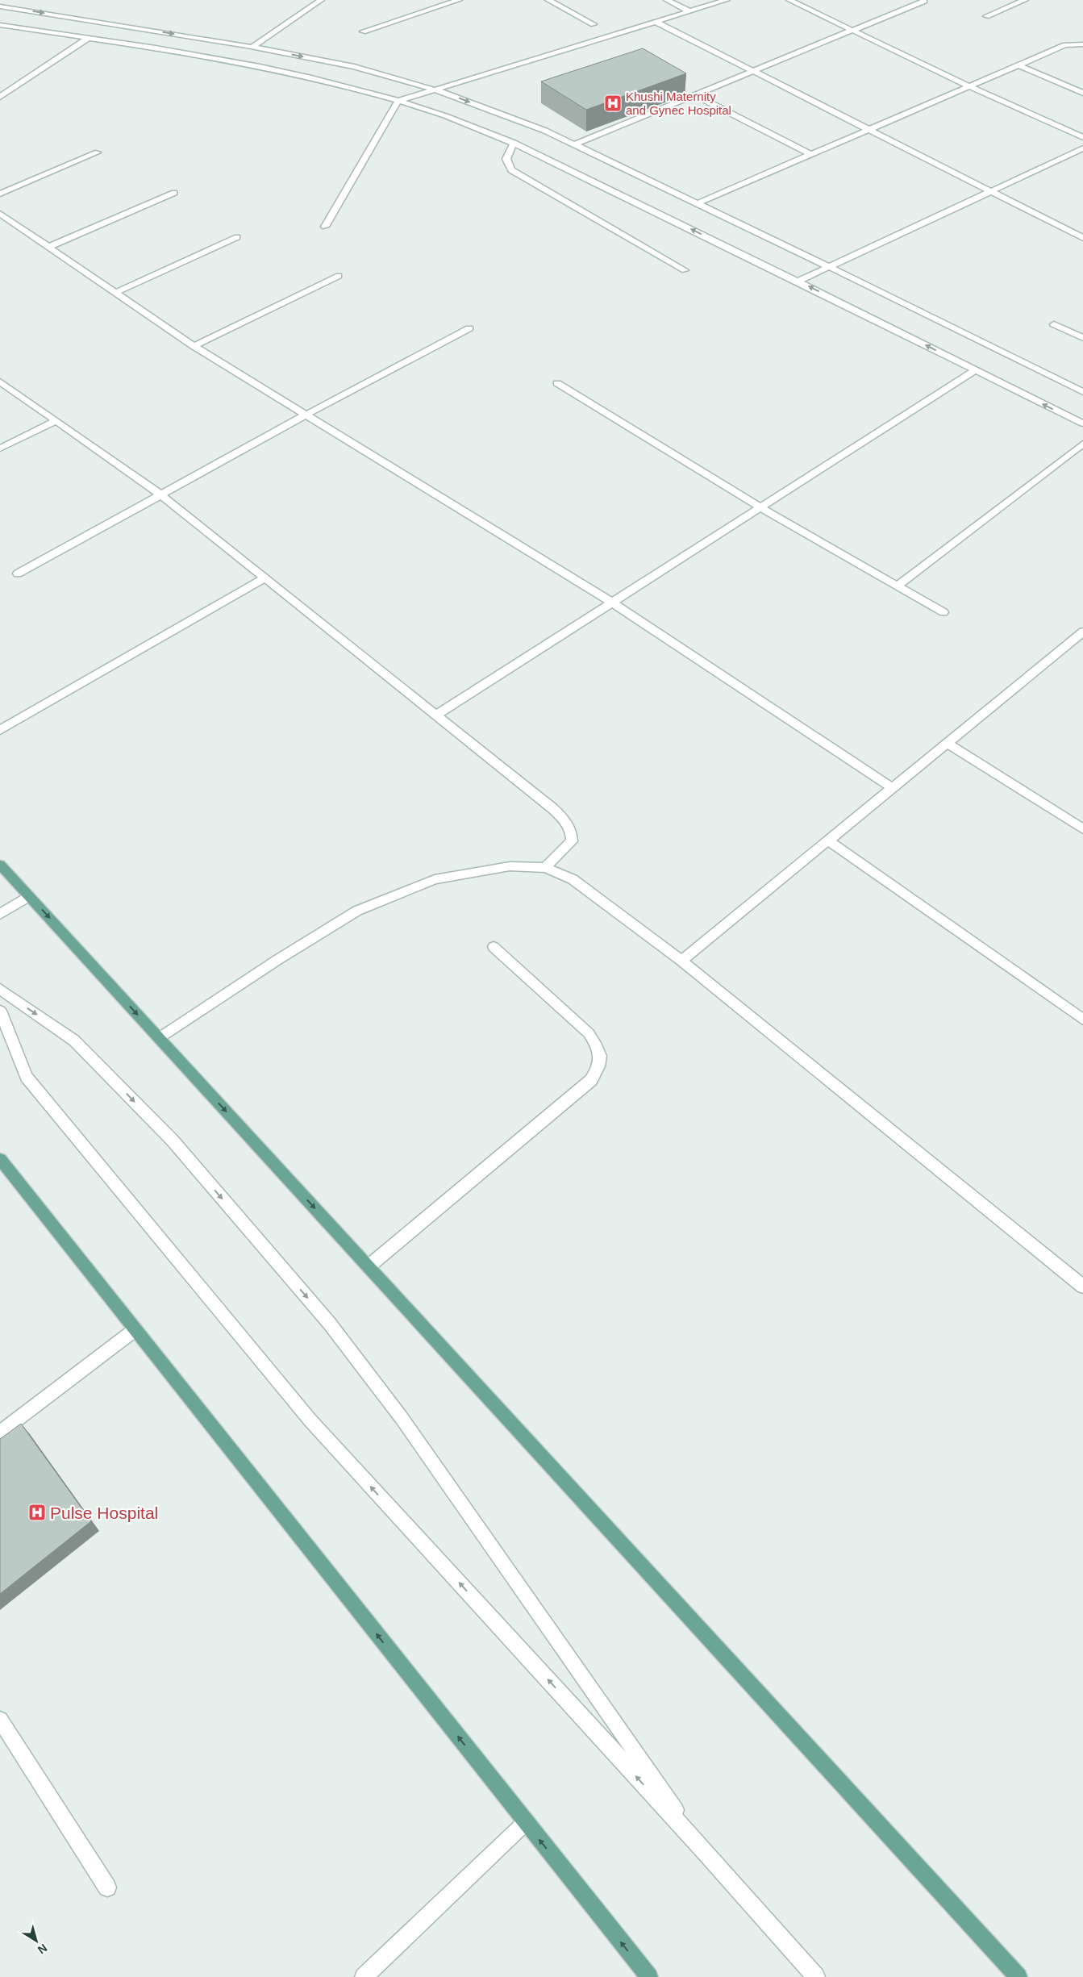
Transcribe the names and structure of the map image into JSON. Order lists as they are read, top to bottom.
{
  "places": {
    "hospital": ["Khushi Maternity and Gynec Hospital", "Pulse Hospital"]
  },
  "north": "bottom right"
}
